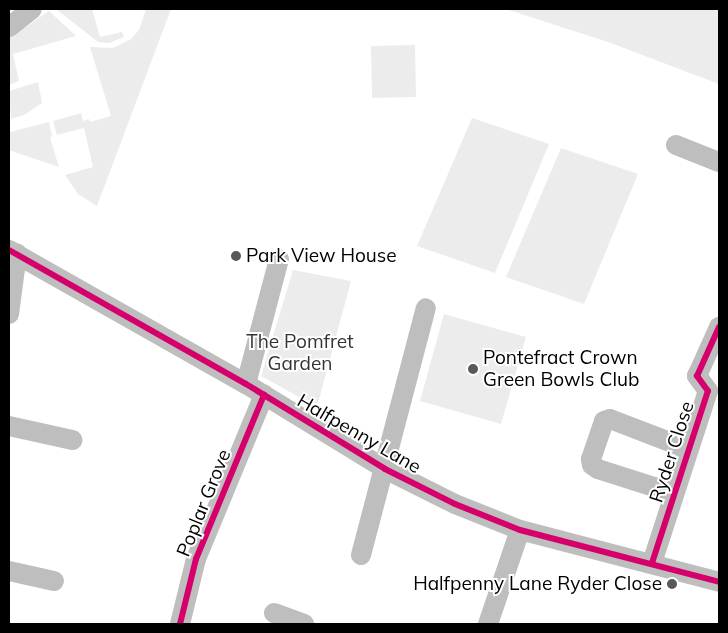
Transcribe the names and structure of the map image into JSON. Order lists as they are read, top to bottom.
{
  "streets": {
    "street": ["Halfpenny Lane", "Ryder Close", "Poplar Grove"]
  },
  "crossings": [
    ["Halfpenny Lane", "Ryder Close"],
    ["Halfpenny Lane", "Poplar Grove"]
  ],
  "parks": ["The Pomfret Garden"],
  "places": ["Park View House", "Pontefract Crown Green Bowls Club", "Halfpenny Lane Ryder Close"]
}
